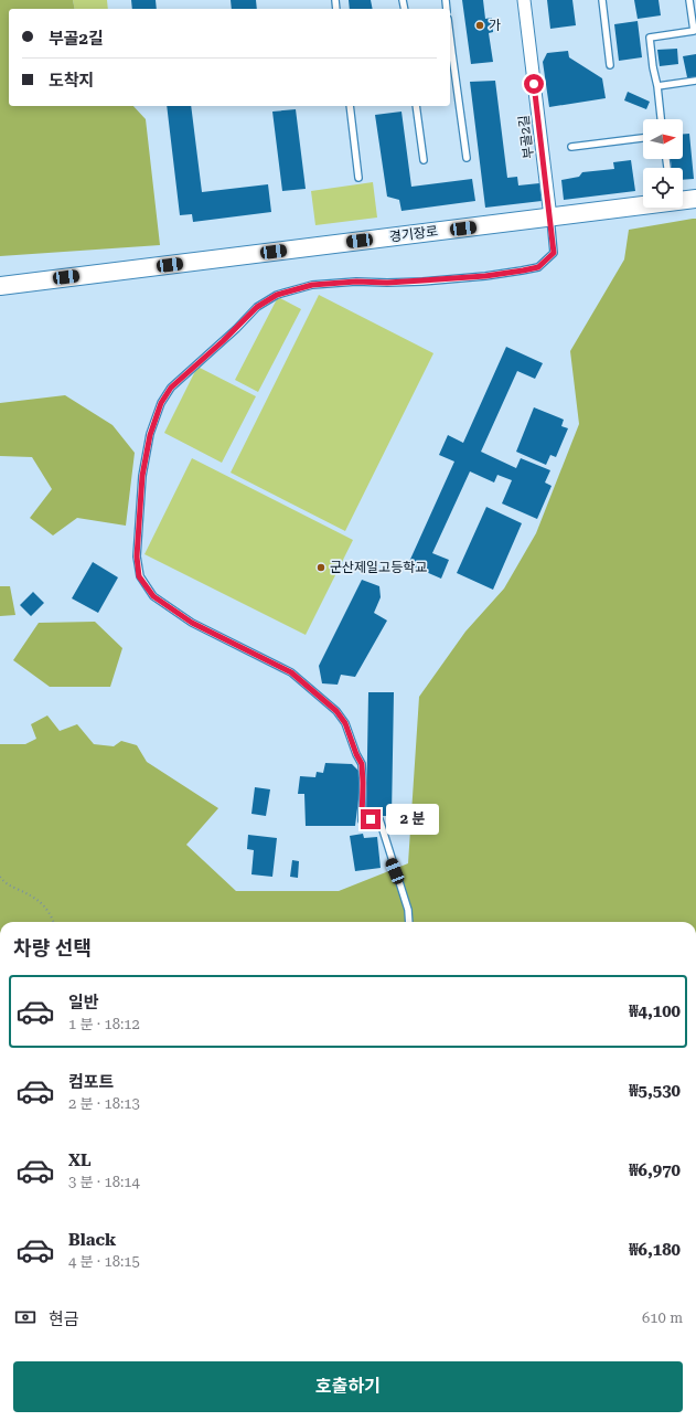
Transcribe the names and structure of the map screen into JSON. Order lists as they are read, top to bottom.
{
  "streets": {
    "street": ["부골2길", "경기장로"]
  },
  "crossings": [
    ["부골2길", "경기장로"]
  ],
  "places": ["가", "군산제일고등학교"],
  "north": "right",
  "page": {
    "banner": ["부골2길", "도착지"],
    "bubble": "2 분",
    "heading": "차량 선택",
    "list": [
      {
        "name": "일반",
        "note": "1 분 · 18:12",
        "value": "₩4,100"
      },
      {
        "name": "컴포트",
        "note": "2 분 · 18:13",
        "value": "₩5,530"
      },
      {
        "name": "XL",
        "note": "3 분 · 18:14",
        "value": "₩6,970"
      },
      {
        "name": "Black",
        "note": "4 분 · 18:15",
        "value": "₩6,180"
      }
    ],
    "pay": ["현금", "610 m"],
    "buttons": "호출하기"
  }
}
